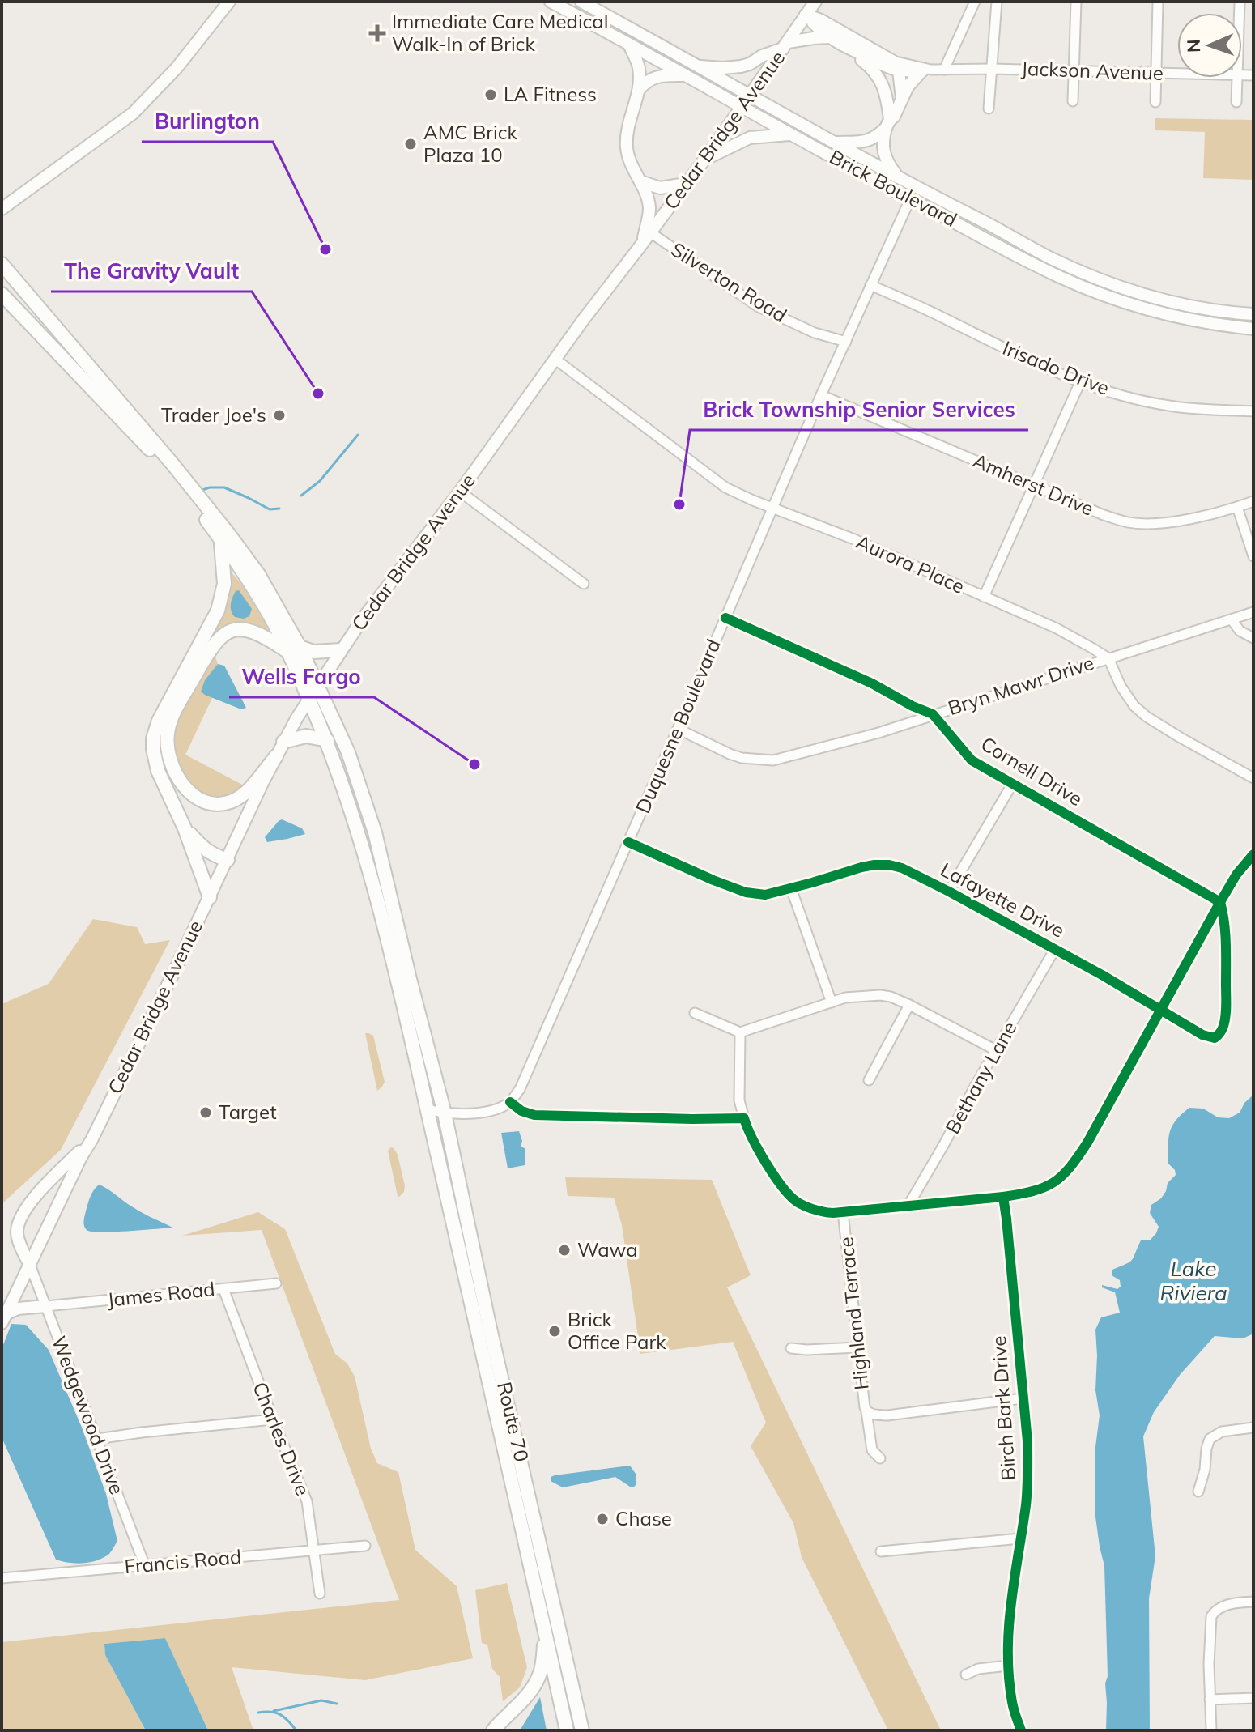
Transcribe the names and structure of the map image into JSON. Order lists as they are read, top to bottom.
{
  "streets": {
    "highway": ["Route 70"],
    "main road": ["Jackson Avenue", "Cedar Bridge Avenue", "Brick Boulevard"],
    "street": [
      "Silverton Road",
      "Irisado Drive",
      "Amherst Drive",
      "Aurora Place",
      "Bryn Mawr Drive",
      "Duquesne Boulevard",
      "Cornell Drive",
      "Lafayette Drive",
      "Bethany Lane",
      "James Road",
      "Highland Terrace",
      "Birch Bark Drive",
      "Wedgewood Drive",
      "Charles Drive",
      "Francis Road"
    ]
  },
  "crossings": [
    ["Jackson Avenue", "Cedar Bridge Avenue"],
    ["Jackson Avenue", "Brick Boulevard"],
    ["Cedar Bridge Avenue", "Brick Boulevard"],
    ["Cedar Bridge Avenue", "Silverton Road"],
    ["Cedar Bridge Avenue", "Aurora Place"],
    ["Cedar Bridge Avenue", "Wedgewood Drive"],
    ["Cedar Bridge Avenue", "Route 70"],
    ["Brick Boulevard", "Duquesne Boulevard"],
    ["Silverton Road", "Duquesne Boulevard"],
    ["Irisado Drive", "Duquesne Boulevard"],
    ["Amherst Drive", "Duquesne Boulevard"],
    ["Aurora Place", "Bryn Mawr Drive"],
    ["Aurora Place", "Duquesne Boulevard"],
    ["Bryn Mawr Drive", "Duquesne Boulevard"],
    ["Bryn Mawr Drive", "Cornell Drive"],
    ["Duquesne Boulevard", "Cornell Drive"],
    ["Duquesne Boulevard", "Lafayette Drive"],
    ["Cornell Drive", "Lafayette Drive"],
    ["Lafayette Drive", "Bethany Lane"],
    ["James Road", "Wedgewood Drive"],
    ["James Road", "Charles Drive"],
    ["Highland Terrace", "Birch Bark Drive"],
    ["Wedgewood Drive", "Francis Road"],
    ["Charles Drive", "Francis Road"]
  ],
  "water": ["Lake Riviera"],
  "places": {
    "health": ["Immediate Care Medical Walk-In of Brick"],
    "other": [
      "LA Fitness",
      "AMC Brick Plaza 10",
      "Burlington",
      "The Gravity Vault",
      "Trader Joe's",
      "Brick Township Senior Services",
      "Wells Fargo",
      "Target",
      "Wawa",
      "Brick Office Park",
      "Chase"
    ]
  },
  "north": "left"
}
